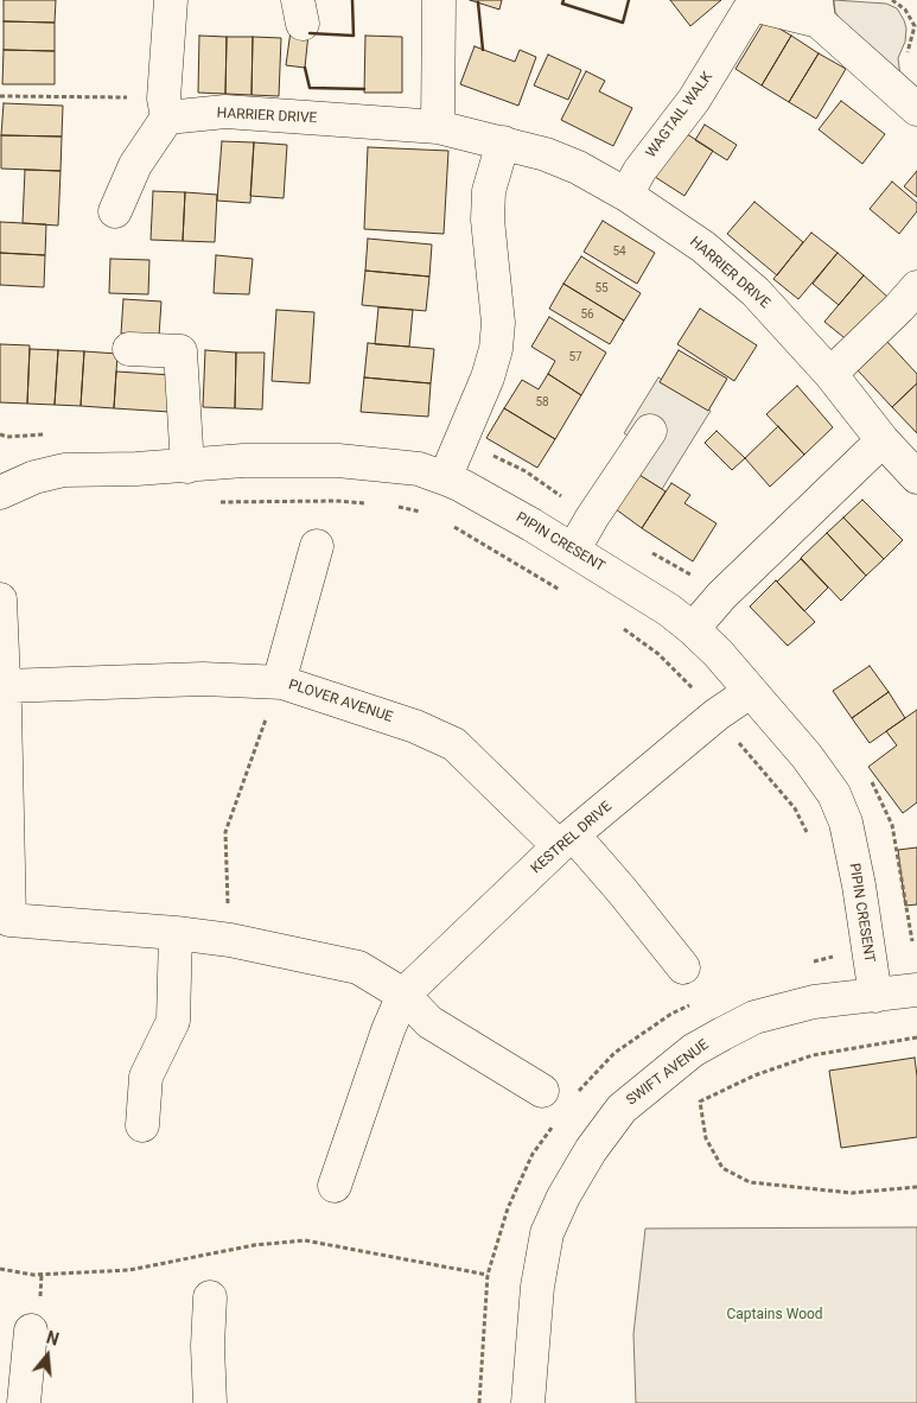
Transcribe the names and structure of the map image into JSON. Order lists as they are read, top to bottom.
{
  "streets": {
    "street": [
      "WAGTAIL WALK",
      "HARRIER DRIVE",
      "PIPIN CRESENT",
      "PLOVER AVENUE",
      "KESTREL DRIVE",
      "SWIFT AVENUE"
    ]
  },
  "crossings": [
    ["WAGTAIL WALK", "HARRIER DRIVE"],
    ["PIPIN CRESENT", "KESTREL DRIVE"],
    ["PIPIN CRESENT", "SWIFT AVENUE"],
    ["PLOVER AVENUE", "KESTREL DRIVE"]
  ],
  "parks": ["Captains Wood"],
  "house_numbers": [
    "54",
    "55",
    "56",
    "57",
    "58"
  ],
  "north": "top"
}
